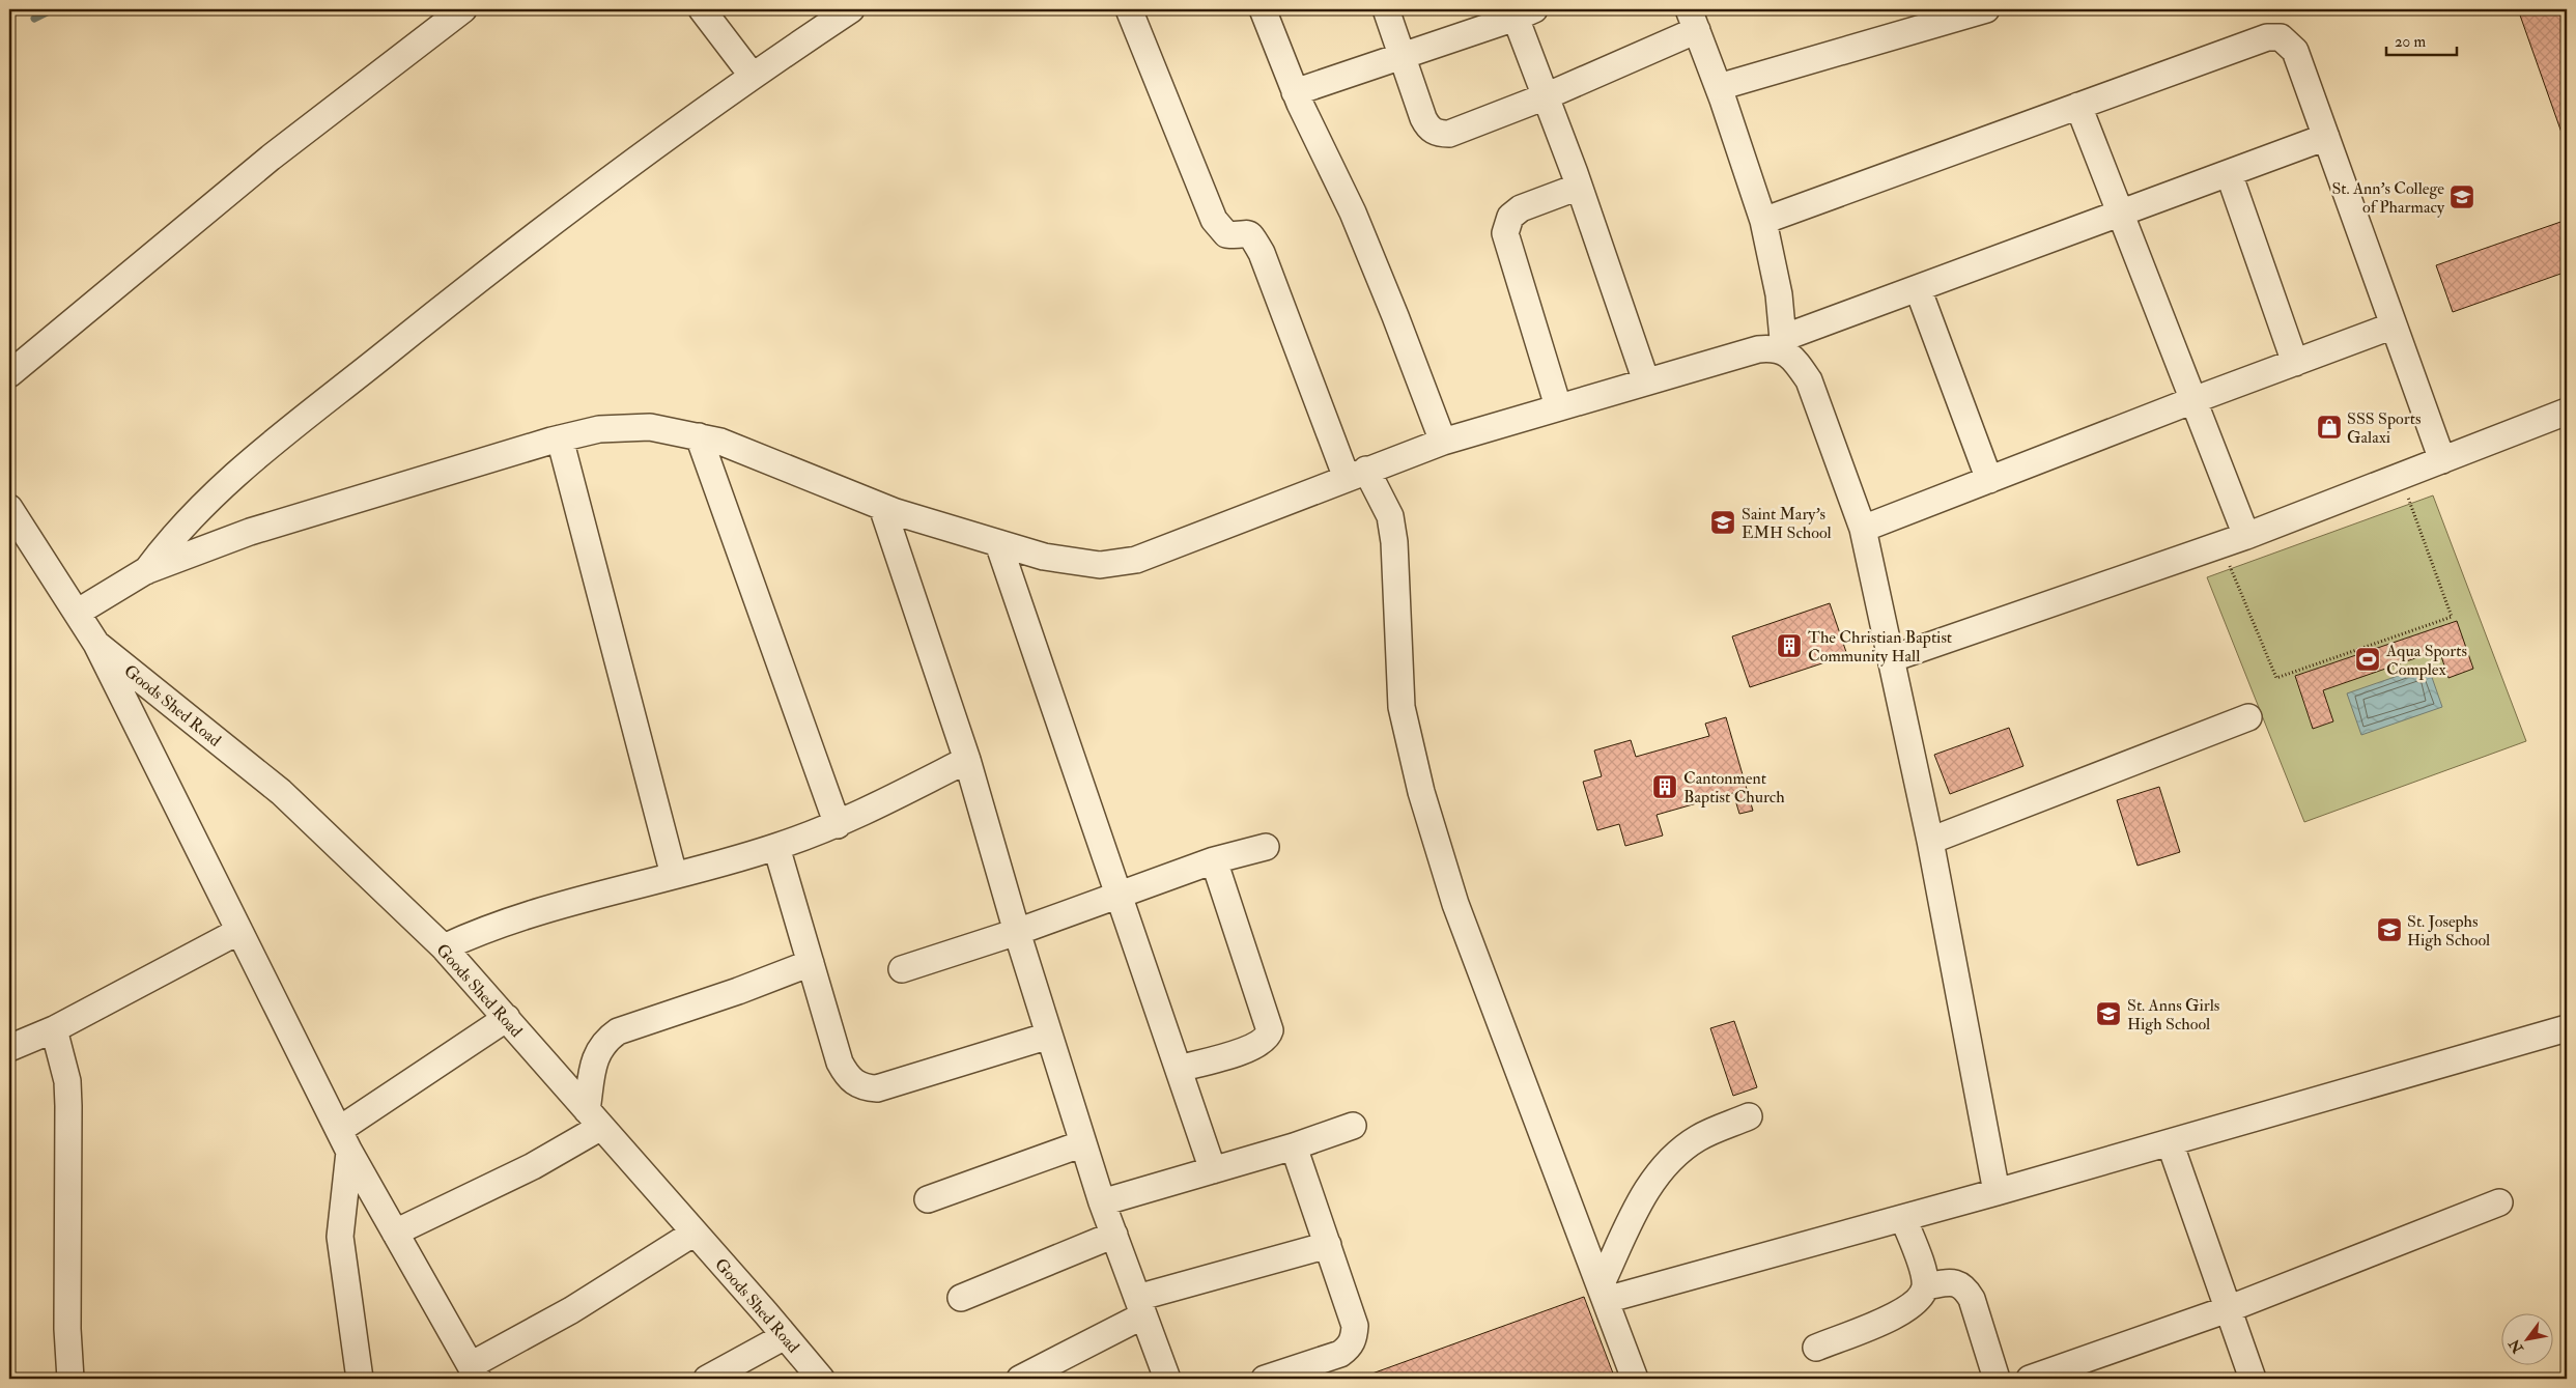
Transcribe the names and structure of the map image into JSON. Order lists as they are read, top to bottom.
{
  "streets": {
    "street": ["Goods Shed Road"]
  },
  "places": {
    "school or university": [
      "St. Ann's College of Pharmacy",
      "Saint Mary's EMH School",
      "St. Josephs High School",
      "St. Anns Girls High School"
    ],
    "shop": ["SSS Sports Galaxi"],
    "building": ["The Christian Baptist Community Hall", "Cantonment Baptist Church"],
    "sports": ["Aqua Sports Complex"]
  },
  "scale_bar": "20 m",
  "north": "bottom left"
}
